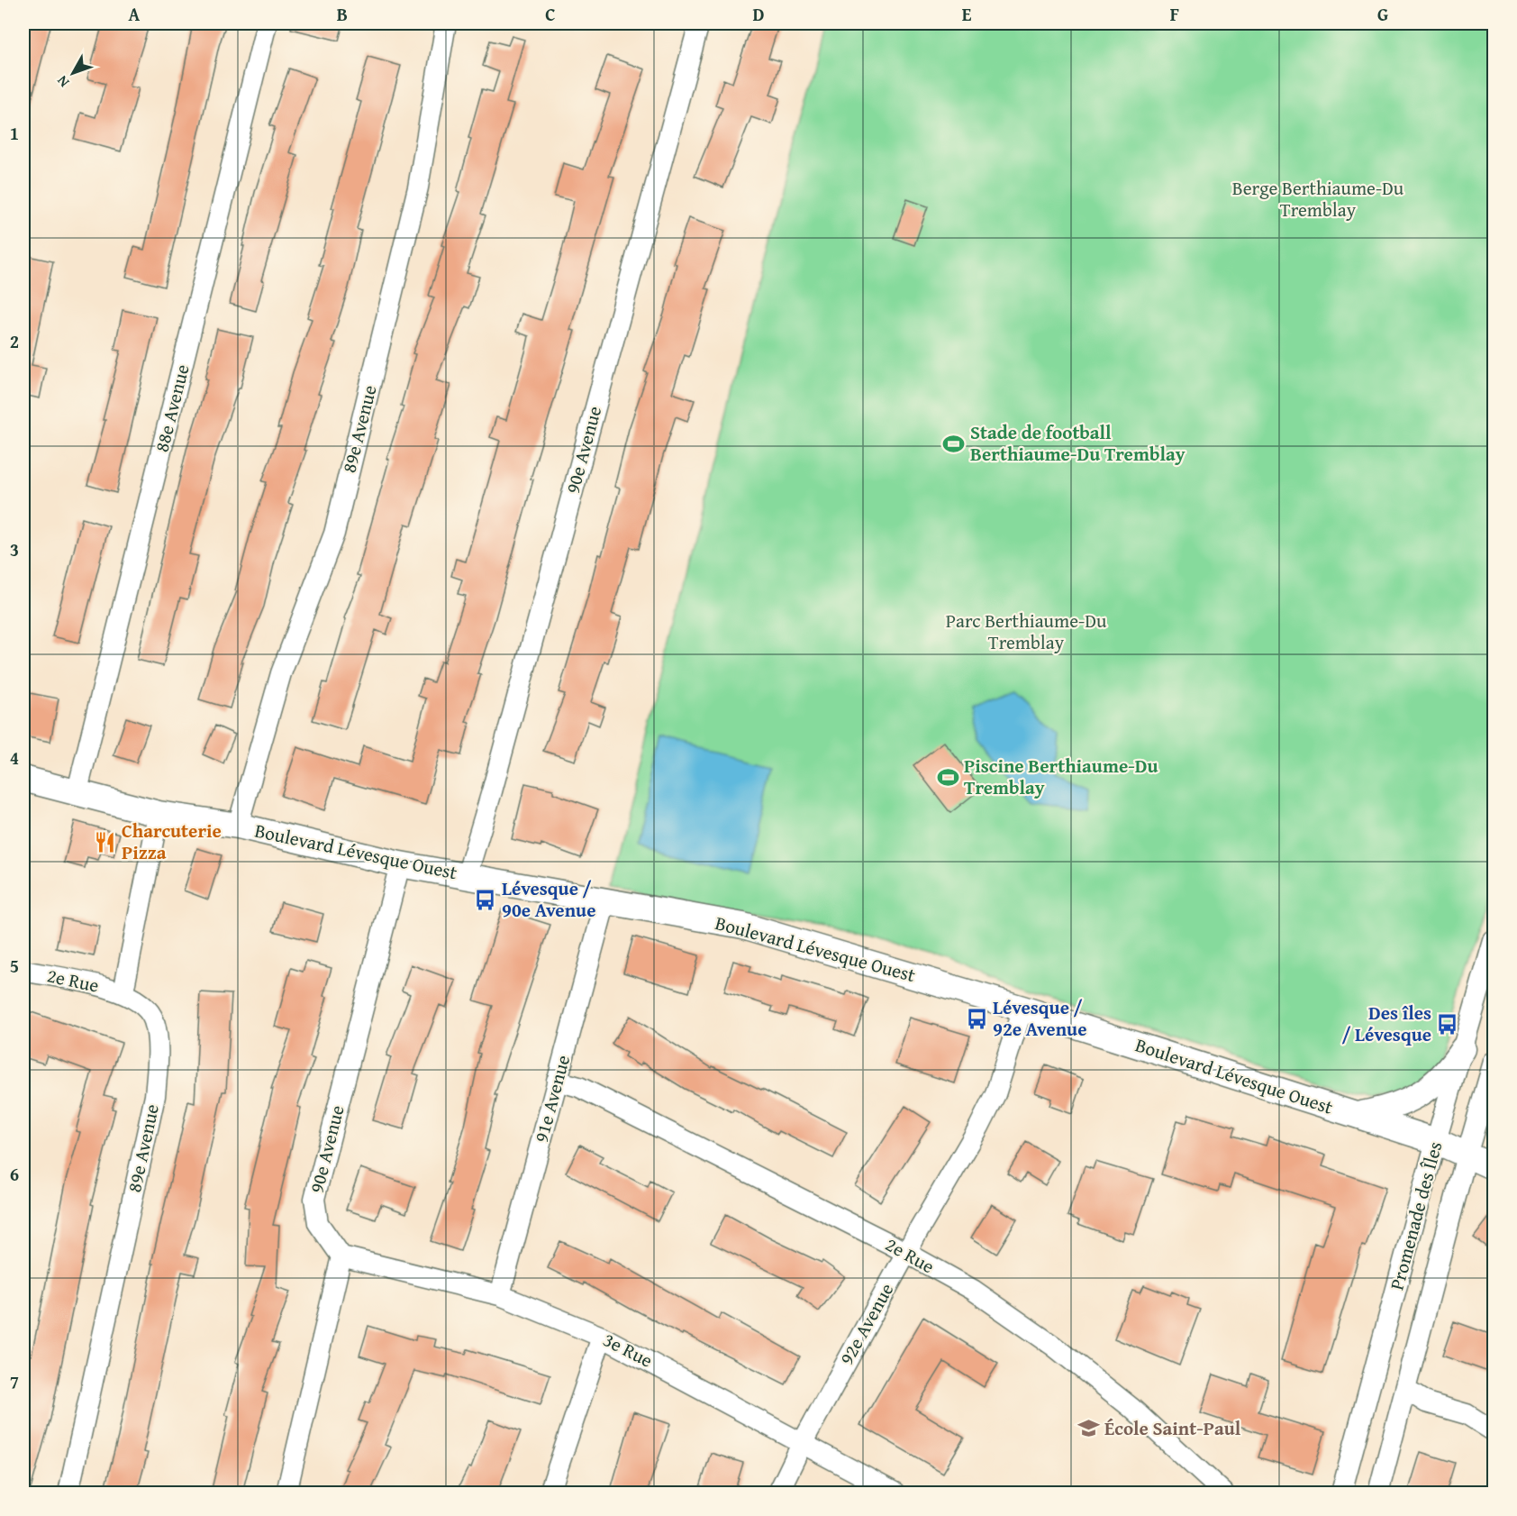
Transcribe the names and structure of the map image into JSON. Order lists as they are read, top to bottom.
{
  "streets": {
    "street": [
      "88e Avenue",
      "89e Avenue",
      "90e Avenue",
      "Boulevard Lévesque Ouest",
      "2e Rue",
      "91e Avenue",
      "Promenade des Îles",
      "92e Avenue",
      "3e Rue"
    ]
  },
  "crossings": [
    ["88e Avenue", "Boulevard Lévesque Ouest"],
    ["89e Avenue", "Boulevard Lévesque Ouest"],
    ["89e Avenue", "2e Rue"],
    ["90e Avenue", "Boulevard Lévesque Ouest"],
    ["90e Avenue", "3e Rue"],
    ["Boulevard Lévesque Ouest", "91e Avenue"],
    ["Boulevard Lévesque Ouest", "Promenade des Îles"],
    ["Boulevard Lévesque Ouest", "92e Avenue"],
    ["2e Rue", "91e Avenue"],
    ["2e Rue", "92e Avenue"],
    ["91e Avenue", "3e Rue"],
    ["92e Avenue", "3e Rue"]
  ],
  "parks": ["Berge Berthiaume-Du Tremblay", "Parc Berthiaume-Du Tremblay"],
  "places": {
    "sports": ["Stade de football Berthiaume-Du Tremblay", "Piscine Berthiaume-Du Tremblay"],
    "restaurant": ["Charcuterie Pizza"],
    "bus stop": ["Lévesque / 90e Avenue", "Lévesque / 92e Avenue", "Des îles / Lévesque"],
    "school or university": ["École Saint-Paul"]
  },
  "north": "bottom left",
  "grid": {
    "columns": [
      "A",
      "B",
      "C",
      "D",
      "E",
      "F",
      "G"
    ],
    "rows": [
      "1",
      "2",
      "3",
      "4",
      "5",
      "6",
      "7"
    ]
  }
}
